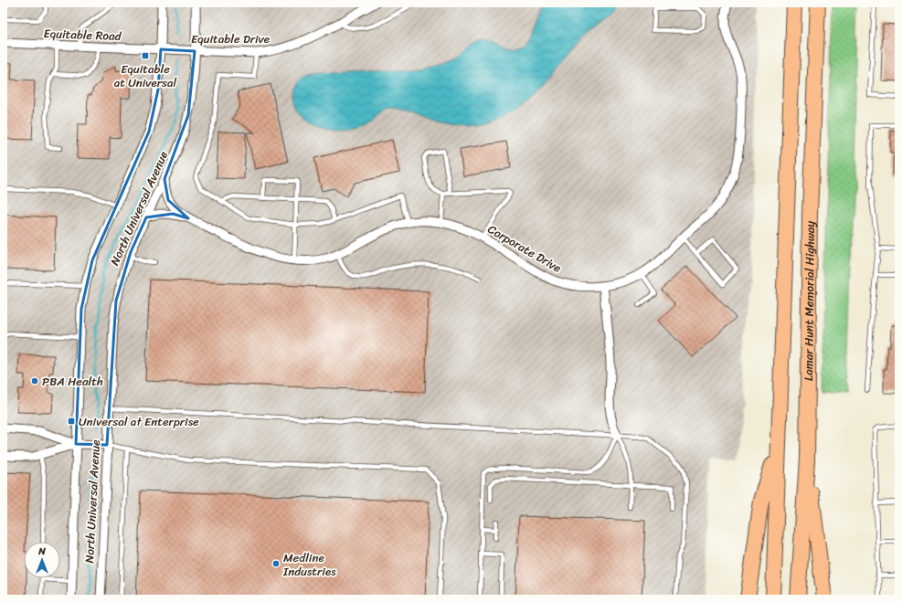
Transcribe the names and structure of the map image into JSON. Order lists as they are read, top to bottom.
{
  "streets": {
    "highway": ["Lamar Hunt Memorial Highway"],
    "street": [
      "Equitable Road",
      "Equitable Drive",
      "North Universal Avenue",
      "Corporate Drive"
    ]
  },
  "crossings": [
    ["Equitable Road", "Equitable Drive"],
    ["Equitable Road", "North Universal Avenue"],
    ["Equitable Drive", "North Universal Avenue"],
    ["North Universal Avenue", "Corporate Drive"]
  ],
  "places": {
    "transit": ["Equitable at Universal", "Universal at Enterprise"],
    "other": ["PBA Health", "Medline Industries"]
  },
  "north": "top"
}
